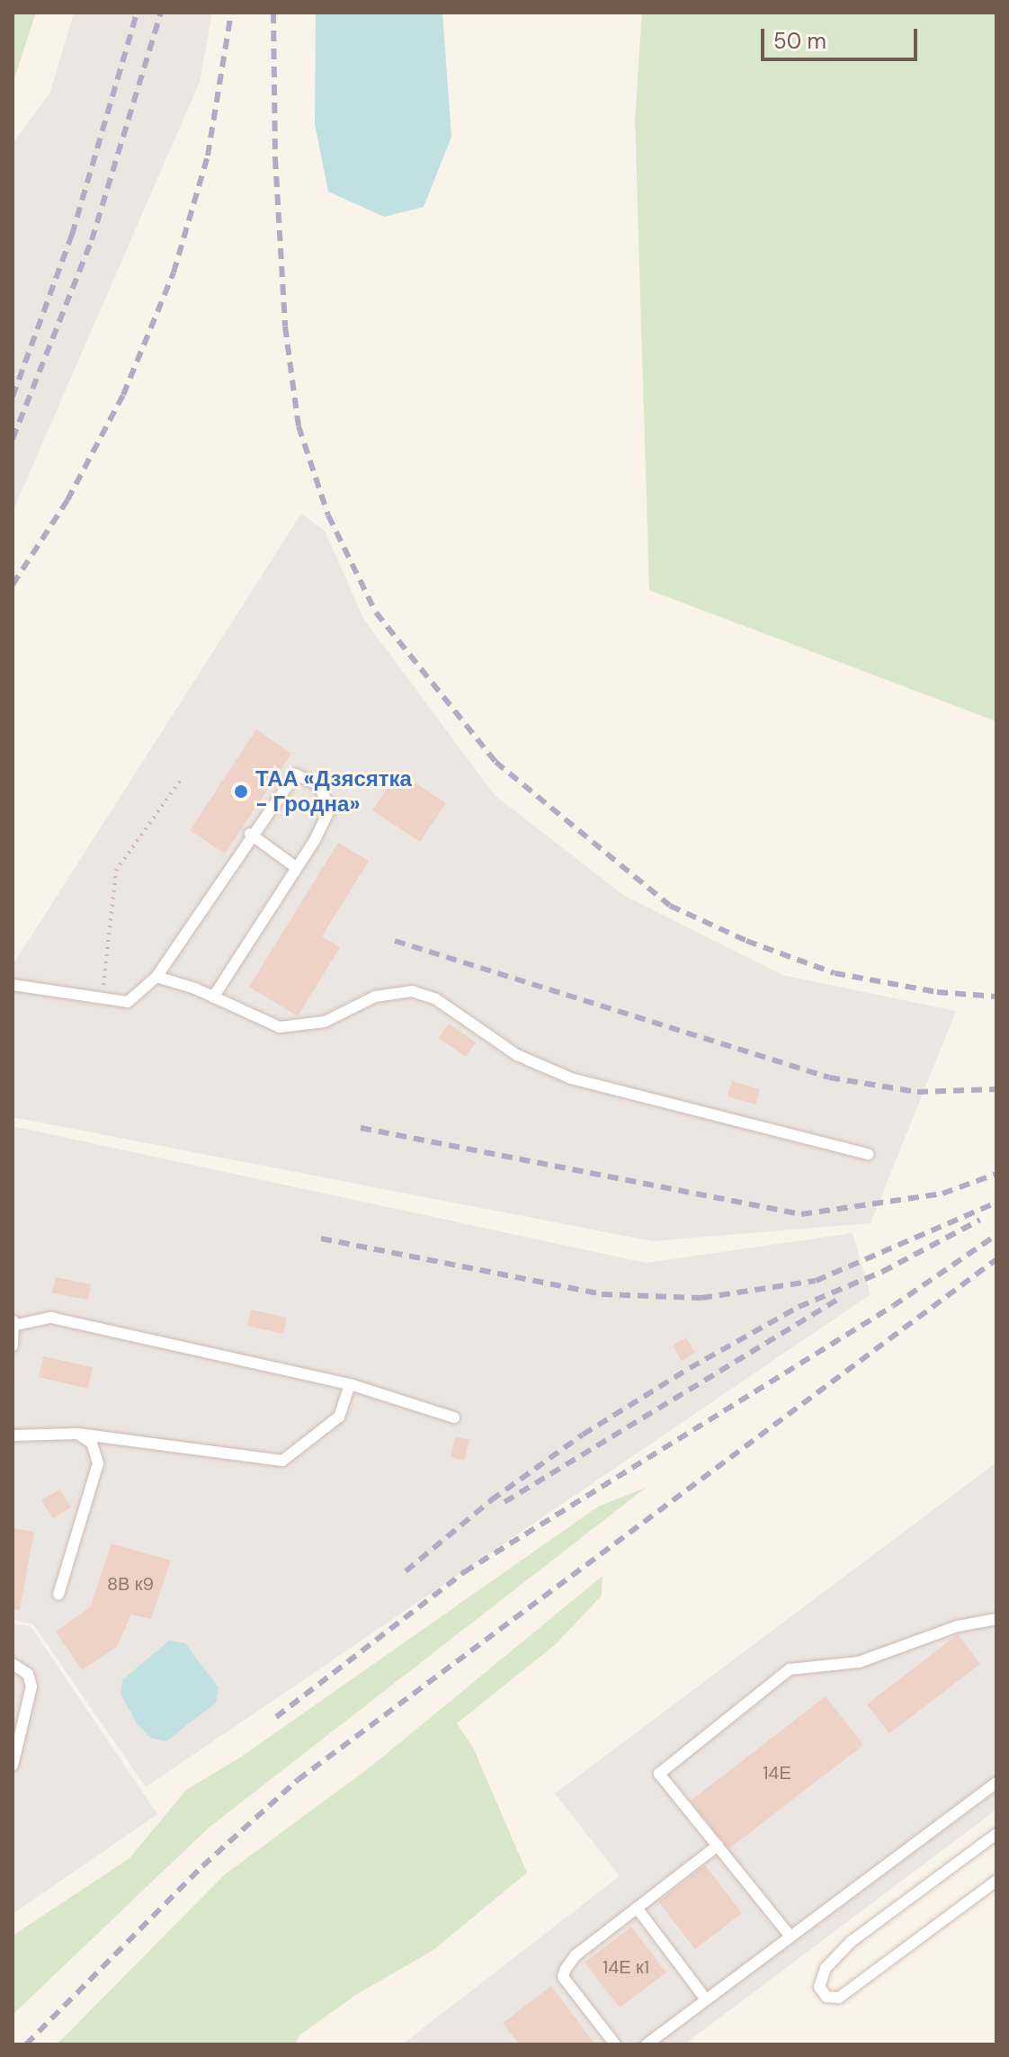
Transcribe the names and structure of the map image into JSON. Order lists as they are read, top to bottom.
{
  "places": ["ТАА «Дзясятка - Гродна»"],
  "house_numbers": ["8В к9", "14Е", "14Е к1"],
  "scale_bar": "50 m"
}
